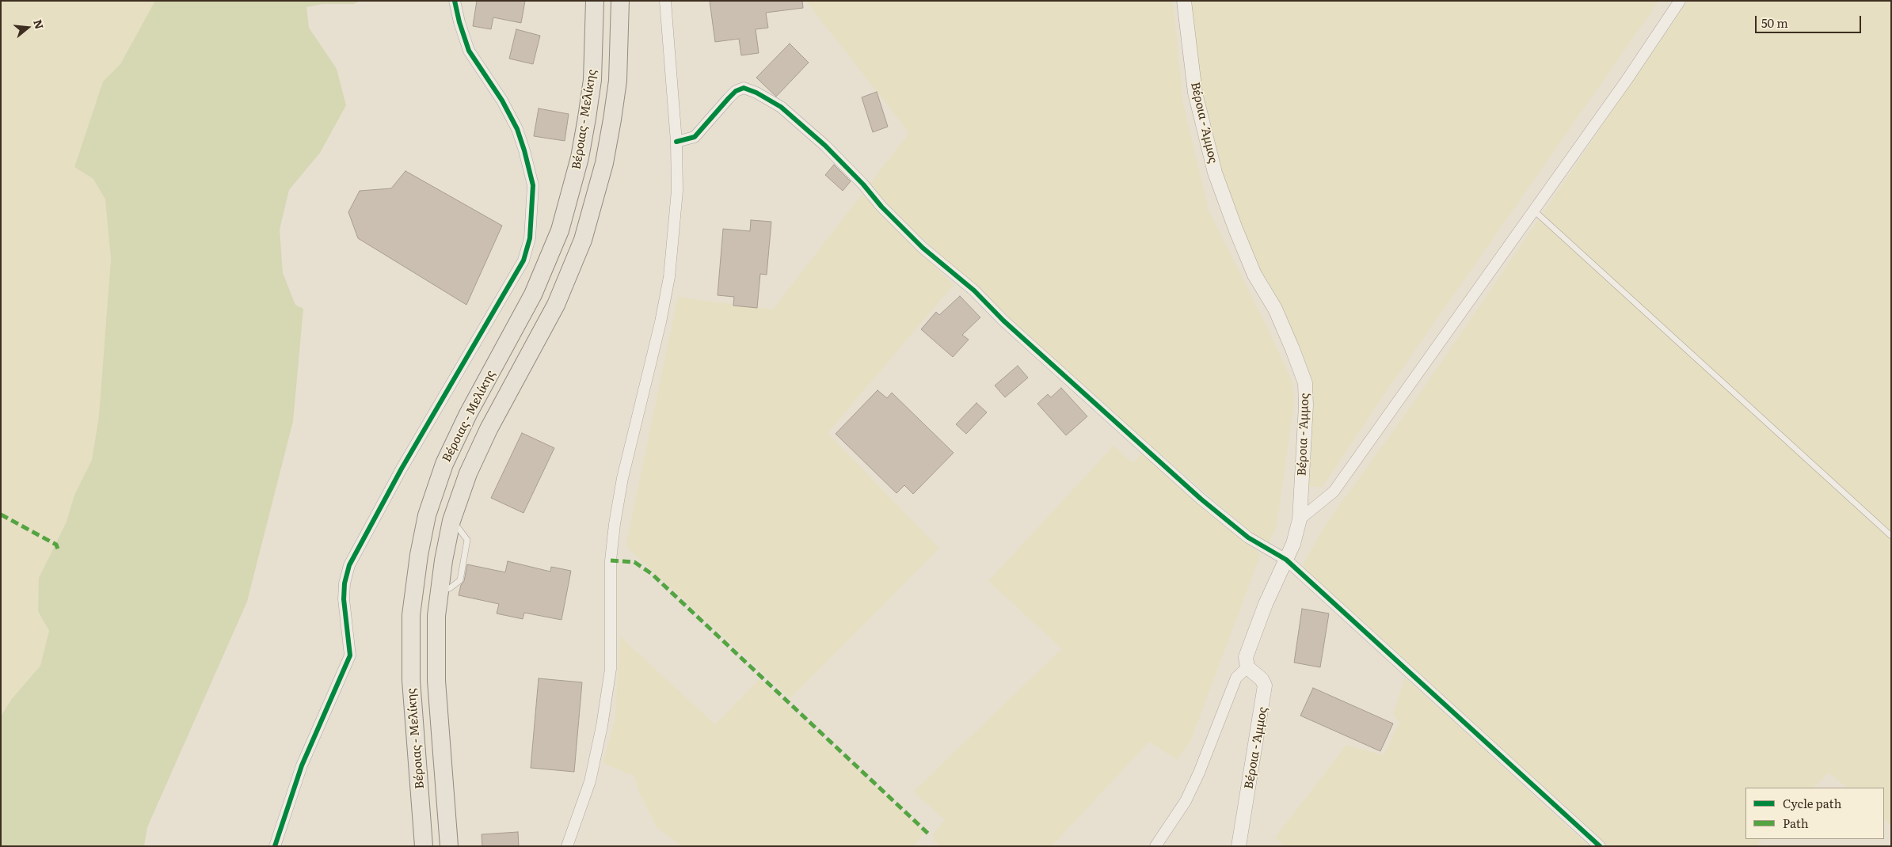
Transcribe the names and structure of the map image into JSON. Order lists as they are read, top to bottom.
{
  "streets": {
    "main road": ["Βέροιας - Μελίκης"],
    "street": ["Βέροια - Άμμος"]
  },
  "legend": ["Cycle path", "Path"],
  "scale_bar": "50 m",
  "north": "right"
}
